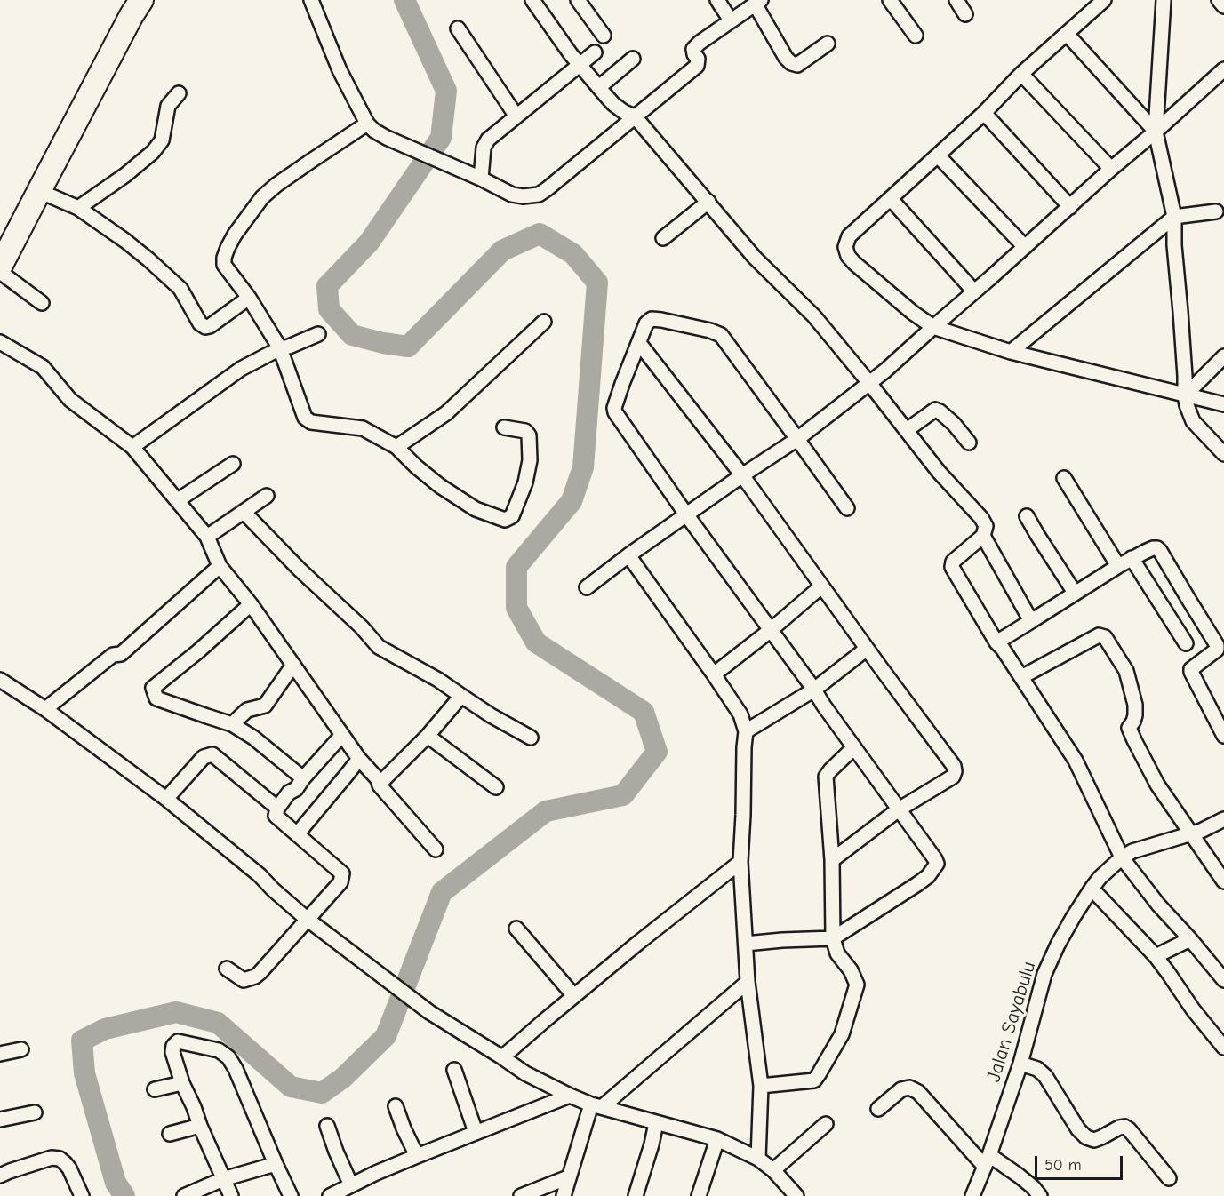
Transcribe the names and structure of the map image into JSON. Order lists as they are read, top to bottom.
{
  "streets": {
    "street": ["Jalan Sayabulu"]
  },
  "scale_bar": "50 m"
}
